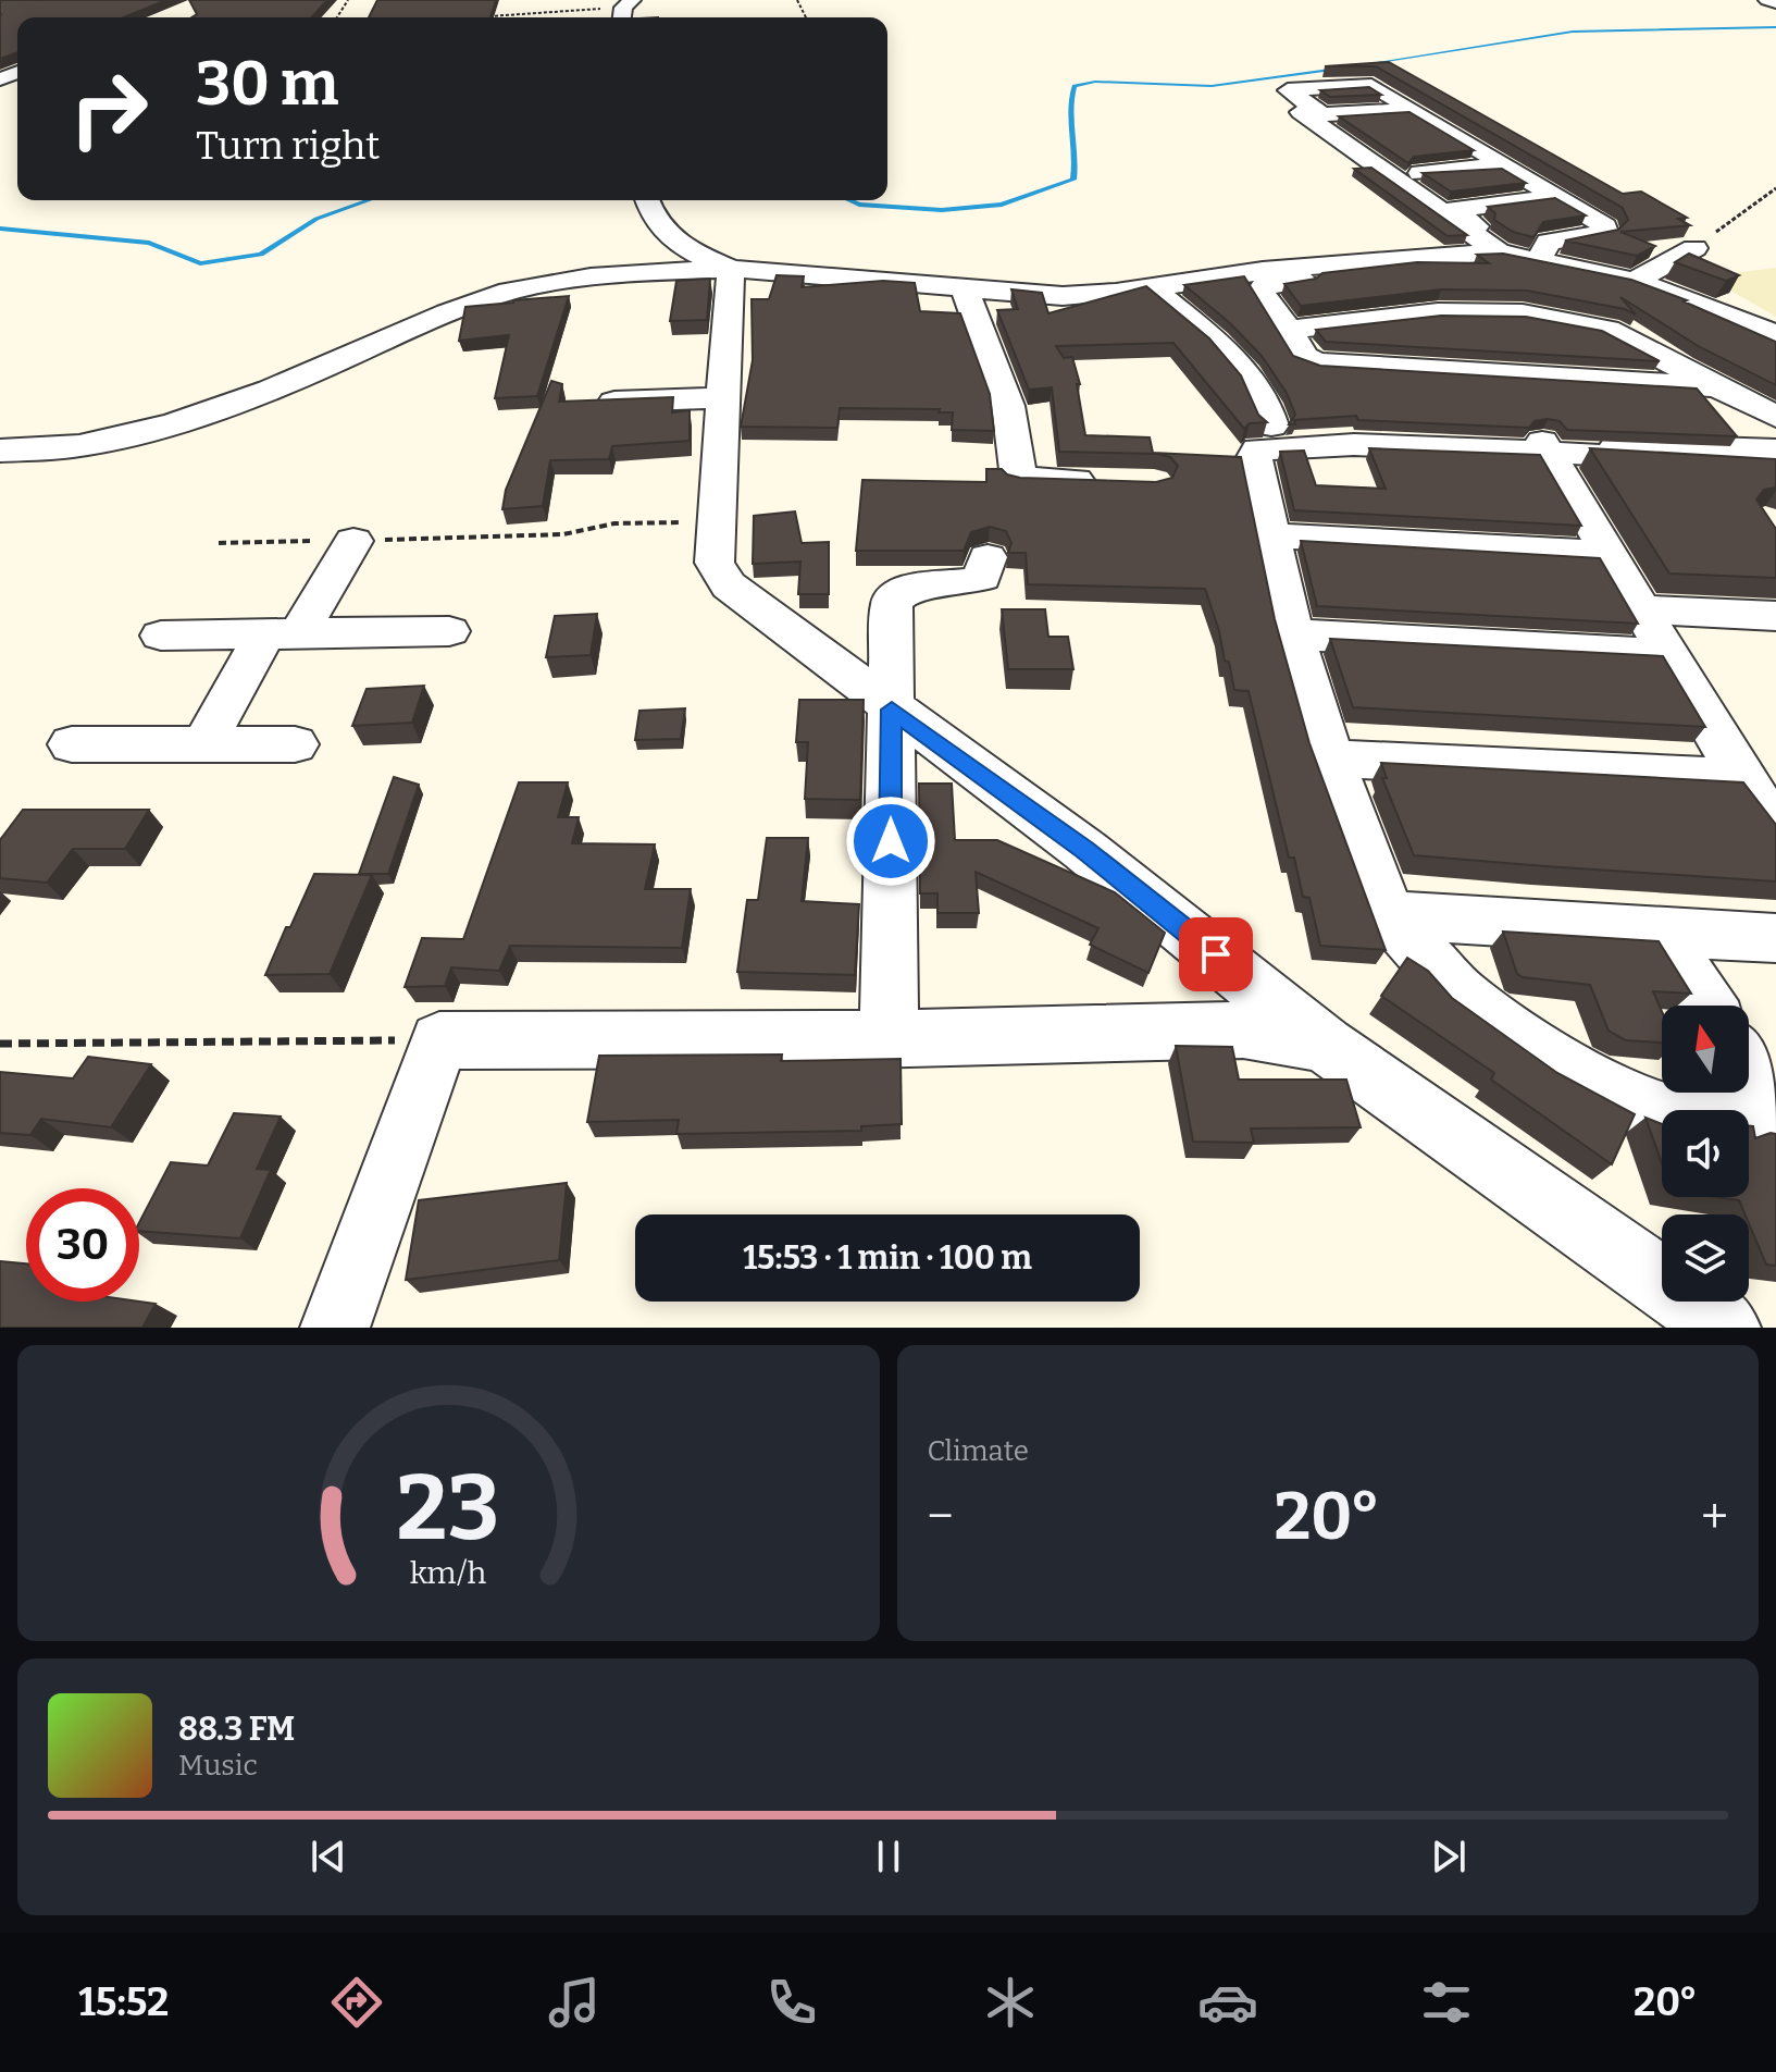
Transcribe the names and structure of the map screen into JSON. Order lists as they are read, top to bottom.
{
  "north": "top",
  "page": {
    "turn": ["30 m", "Turn right"],
    "limit": "30",
    "trip": "15:53 · 1 min · 100 m",
    "tile": "Climate",
    "heat": ["−", "20°", "+"],
    "song": ["88.3 FM", "Music"],
    "tabs": ["15:52", "20°"],
    "gauge": ["23", "km/h"]
  }
}
